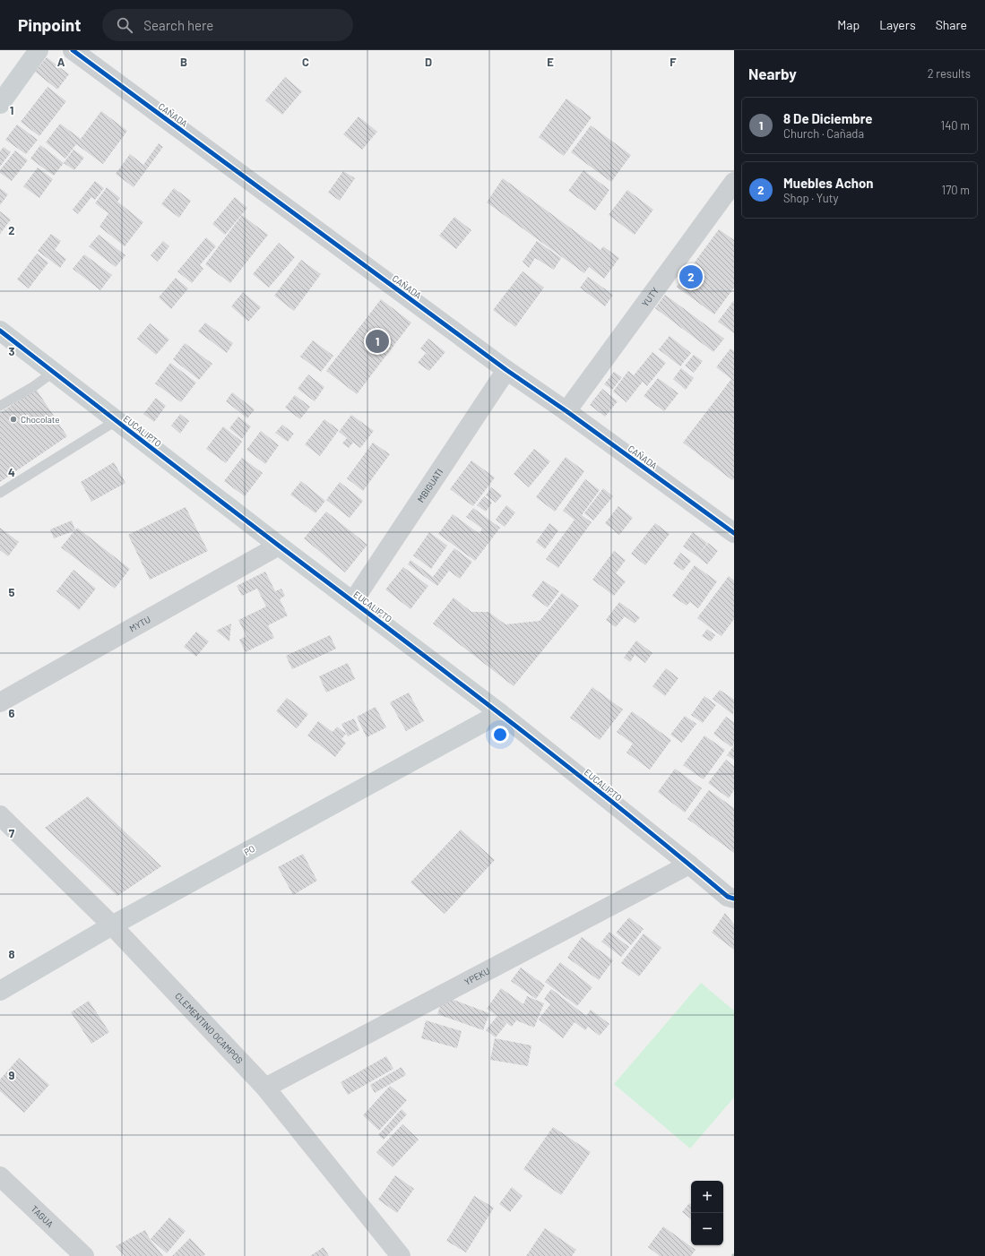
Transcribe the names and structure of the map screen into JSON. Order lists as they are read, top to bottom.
{
  "streets": {
    "street": [
      "CAÑADA",
      "YUTY",
      "EUCALIPTO",
      "MBIGUATI",
      "MYTU",
      "PO",
      "YPEKU",
      "CLEMENTINO OCAMPOS",
      "TAGUA"
    ]
  },
  "crossings": [
    ["CAÑADA", "YUTY"],
    ["CAÑADA", "MBIGUATI"],
    ["EUCALIPTO", "MBIGUATI"],
    ["EUCALIPTO", "MYTU"],
    ["EUCALIPTO", "PO"],
    ["EUCALIPTO", "YPEKU"],
    ["PO", "CLEMENTINO OCAMPOS"],
    ["YPEKU", "CLEMENTINO OCAMPOS"]
  ],
  "places": ["Chocolate"],
  "page": {
    "header": "Pinpoint",
    "search": "Search here",
    "nav": ["Map", "Layers", "Share"],
    "heading": ["Nearby", "2 results"],
    "list": [
      {
        "mark": "1",
        "name": "8 De Diciembre",
        "note": "Church · Cañada",
        "value": "140 m"
      },
      {
        "mark": "2",
        "name": "Muebles Achon",
        "note": "Shop · Yuty",
        "value": "170 m"
      }
    ],
    "pins": ["2", "1"],
    "map_buttons": ["+", "−"]
  },
  "grid": {
    "columns": [
      "A",
      "B",
      "C",
      "D",
      "E",
      "F"
    ],
    "rows": [
      "1",
      "2",
      "3",
      "4",
      "5",
      "6",
      "7",
      "8",
      "9"
    ]
  }
}
